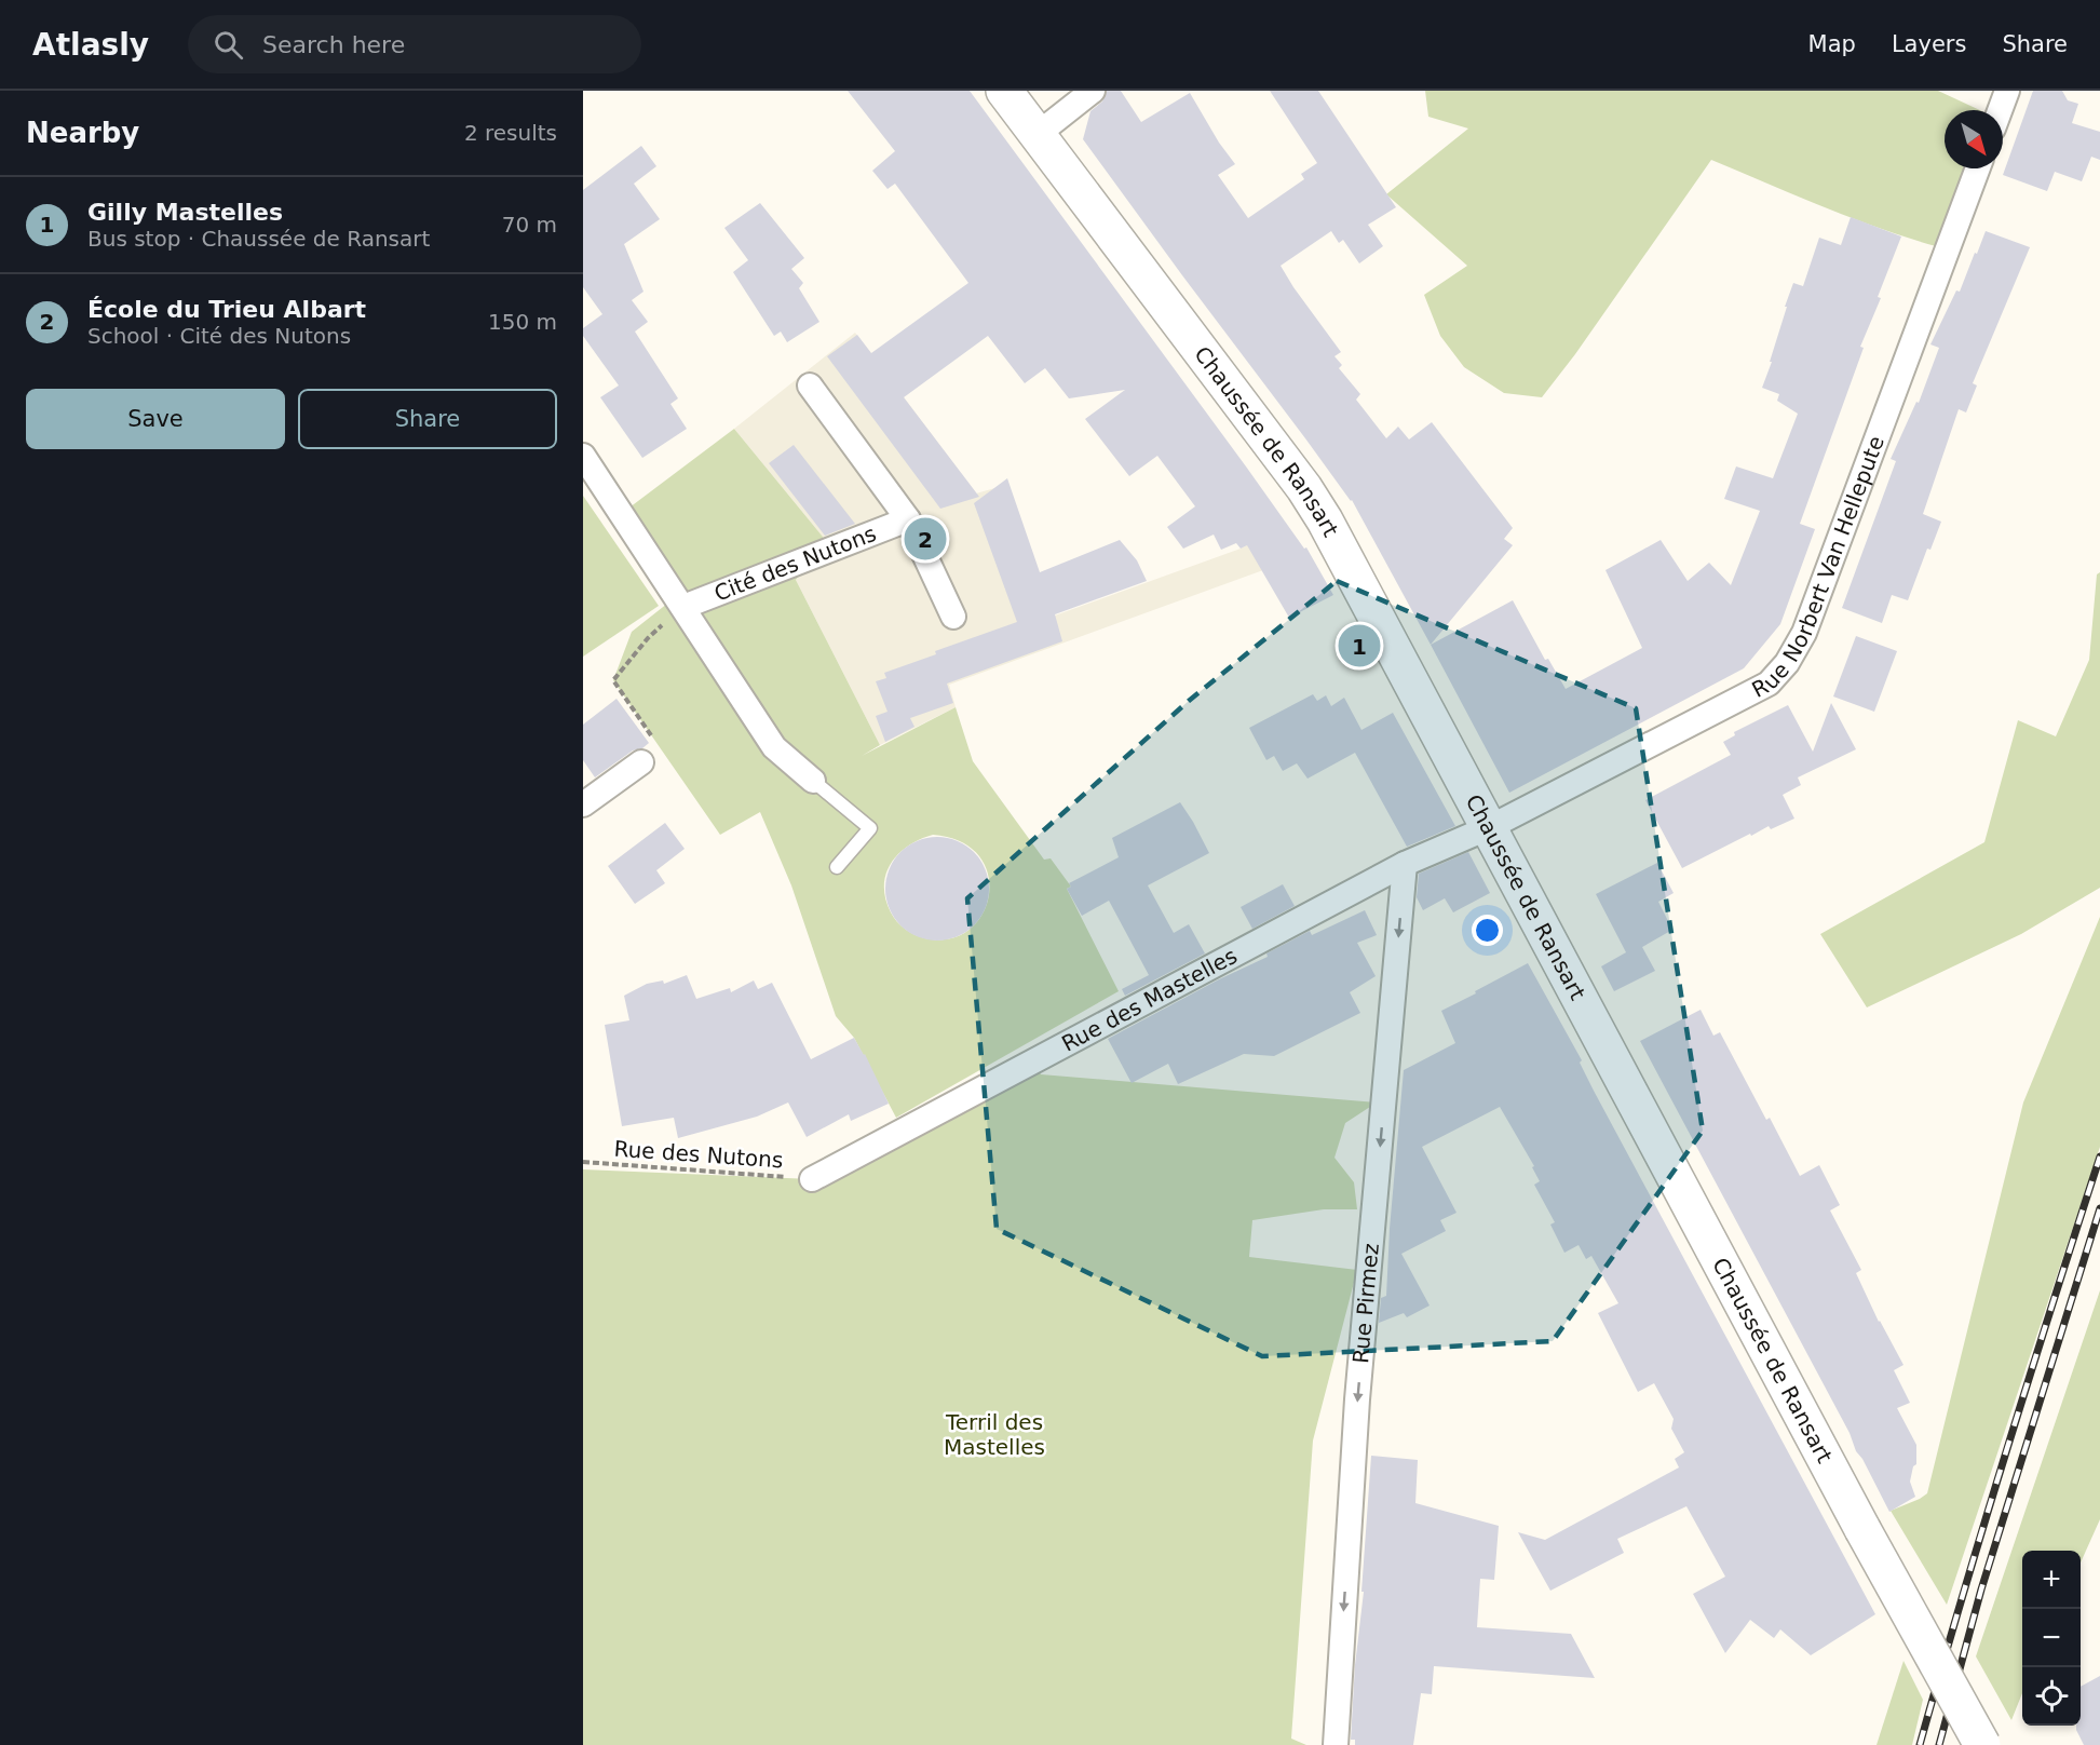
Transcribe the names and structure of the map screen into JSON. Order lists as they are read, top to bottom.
{
  "streets": {
    "main road": ["Chaussée de Ransart"],
    "street": [
      "Rue Norbert Van Hellepute",
      "Cité des Nutons",
      "Rue des Mastelles",
      "Rue Pirmez"
    ],
    "path": ["Rue des Nutons"]
  },
  "crossings": [
    ["Chaussée de Ransart", "Rue Norbert Van Hellepute"],
    ["Chaussée de Ransart", "Rue des Mastelles"],
    ["Rue Norbert Van Hellepute", "Rue des Mastelles"],
    ["Rue des Mastelles", "Rue des Nutons"],
    ["Rue des Mastelles", "Rue Pirmez"]
  ],
  "one_way": ["Rue Pirmez"],
  "parks": ["Terril des Mastelles"],
  "north": "bottom right",
  "page": {
    "header": "Atlasly",
    "search": "Search here",
    "nav": ["Map", "Layers", "Share"],
    "heading": ["Nearby", "2 results"],
    "list": [
      {
        "mark": "1",
        "name": "Gilly Mastelles",
        "note": "Bus stop · Chaussée de Ransart",
        "value": "70 m"
      },
      {
        "mark": "2",
        "name": "École du Trieu Albart",
        "note": "School · Cité des Nutons",
        "value": "150 m"
      }
    ],
    "buttons": ["Save", "Share"],
    "pins": ["2", "1"],
    "map_buttons": ["+", "−"]
  }
}
